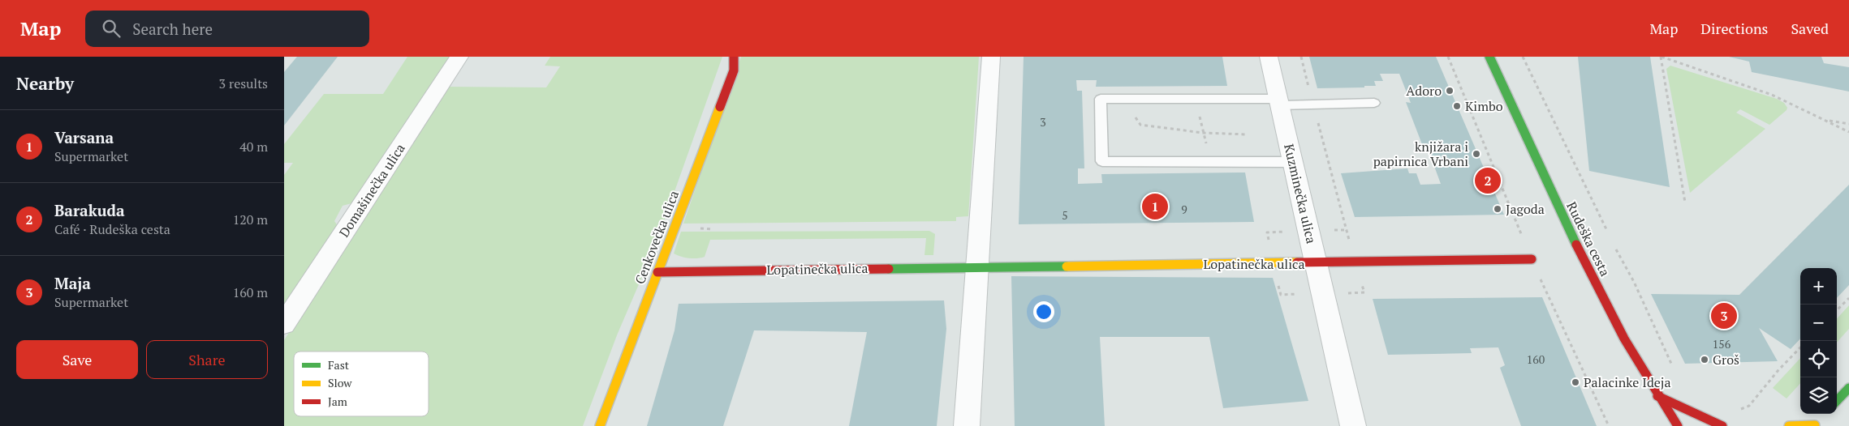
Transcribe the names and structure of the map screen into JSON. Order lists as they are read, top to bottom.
{
  "streets": {
    "street": [
      "Domašinečka ulica",
      "Kuzminečka ulica",
      "Cenkovečka ulica",
      "Rudeška cesta",
      "Lopatinečka ulica"
    ]
  },
  "crossings": [
    ["Kuzminečka ulica", "Lopatinečka ulica"],
    ["Cenkovečka ulica", "Lopatinečka ulica"]
  ],
  "places": [
    "Adoro",
    "Kimbo",
    "knjižara i papirnica Vrbani",
    "Jagoda",
    "Groš",
    "Palacinke Ideja"
  ],
  "house_numbers": [
    "3",
    "9",
    "5",
    "156",
    "160"
  ],
  "legend": ["Fast", "Slow", "Jam"],
  "page": {
    "header": "Map",
    "search": "Search here",
    "nav": ["Map", "Directions", "Saved"],
    "heading": ["Nearby", "3 results"],
    "list": [
      {
        "mark": "1",
        "name": "Varsana",
        "note": "Supermarket",
        "value": "40 m"
      },
      {
        "mark": "2",
        "name": "Barakuda",
        "note": "Café · Rudeška cesta",
        "value": "120 m"
      },
      {
        "mark": "3",
        "name": "Maja",
        "note": "Supermarket",
        "value": "160 m"
      }
    ],
    "pins": ["2", "1", "3"],
    "map_buttons": ["+", "−"],
    "buttons": ["Save", "Share"]
  }
}
